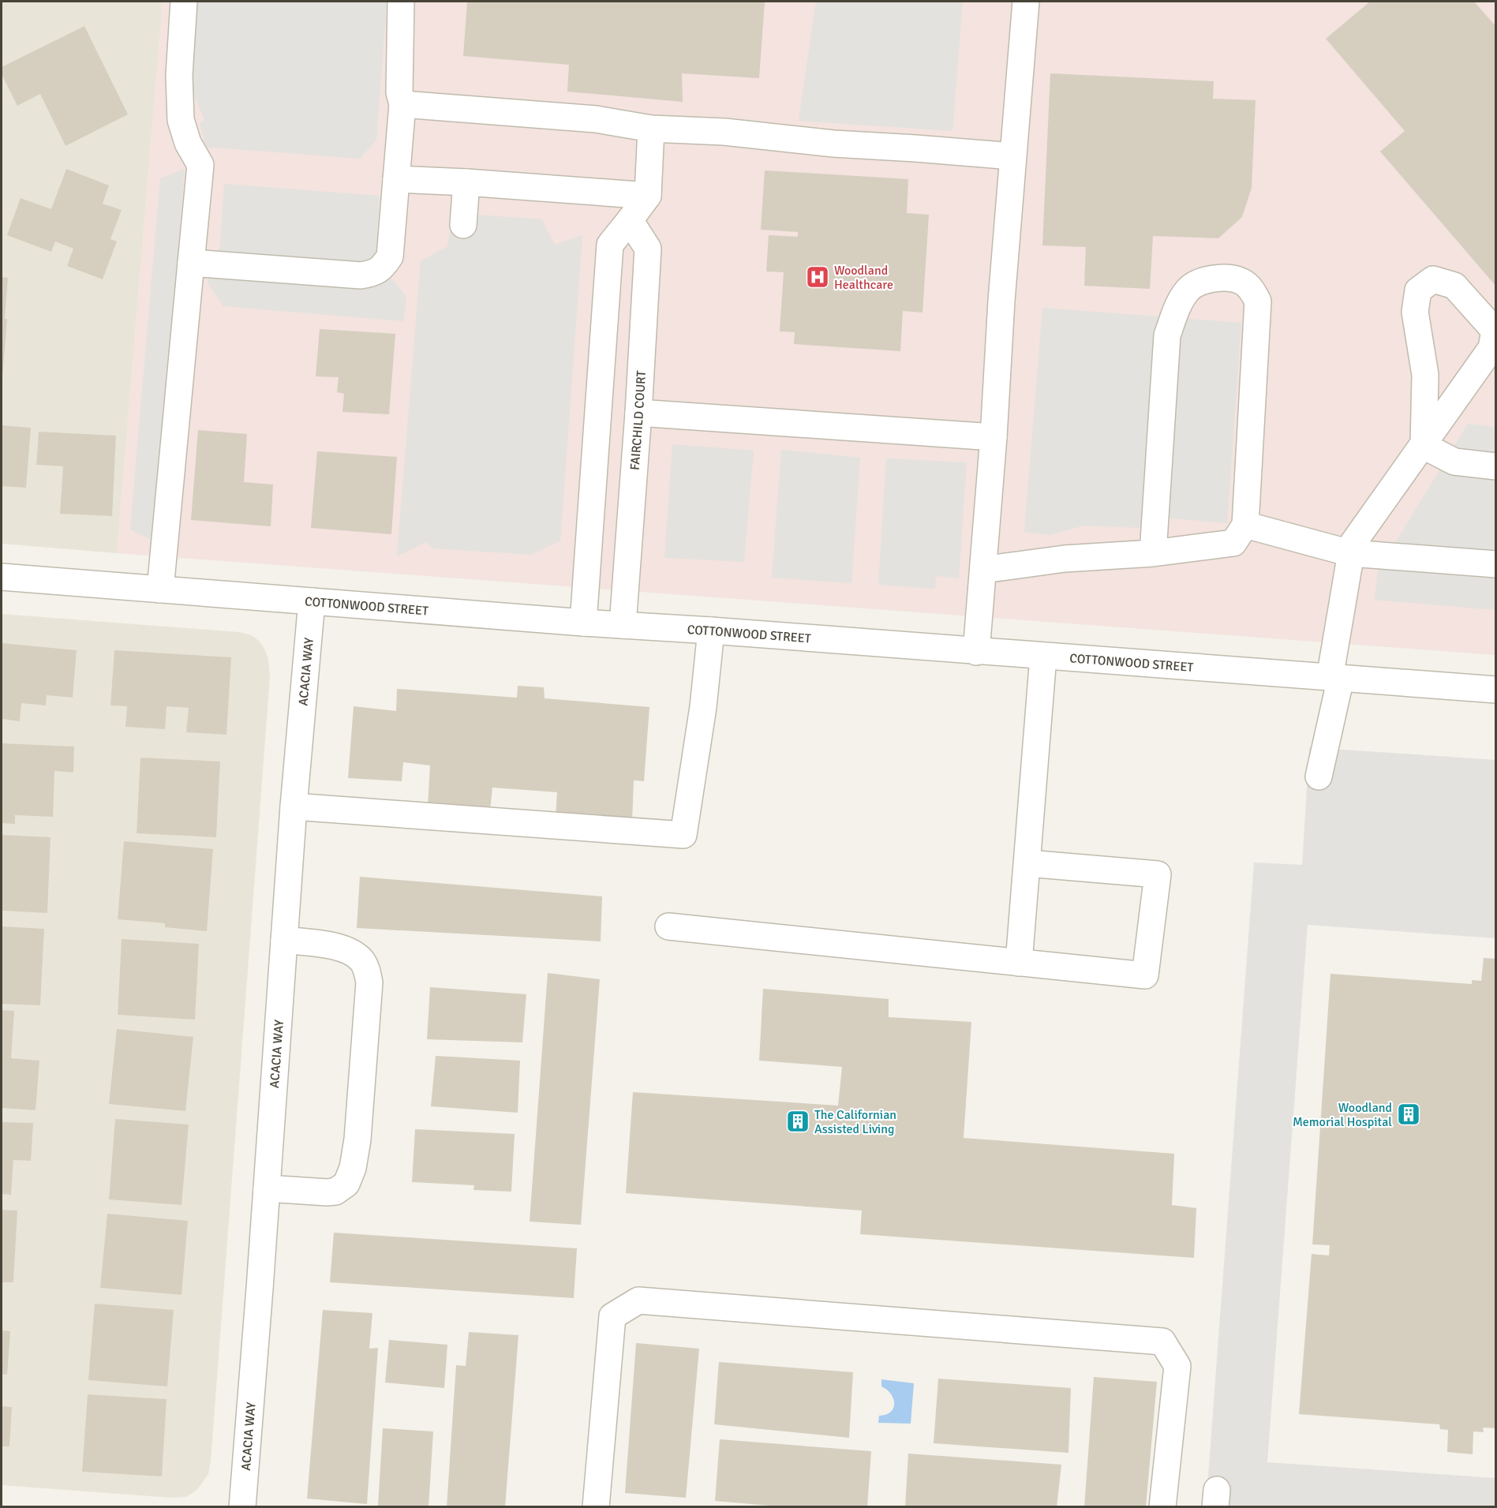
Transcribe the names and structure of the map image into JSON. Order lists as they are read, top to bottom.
{
  "streets": {
    "street": ["FAIRCHILD COURT", "COTTONWOOD STREET", "ACACIA WAY"]
  },
  "crossings": [
    ["FAIRCHILD COURT", "COTTONWOOD STREET"],
    ["COTTONWOOD STREET", "ACACIA WAY"]
  ],
  "places": {
    "hospital": ["Woodland Healthcare"],
    "building": ["Woodland Memorial Hospital", "The Californian Assisted Living"]
  }
}
